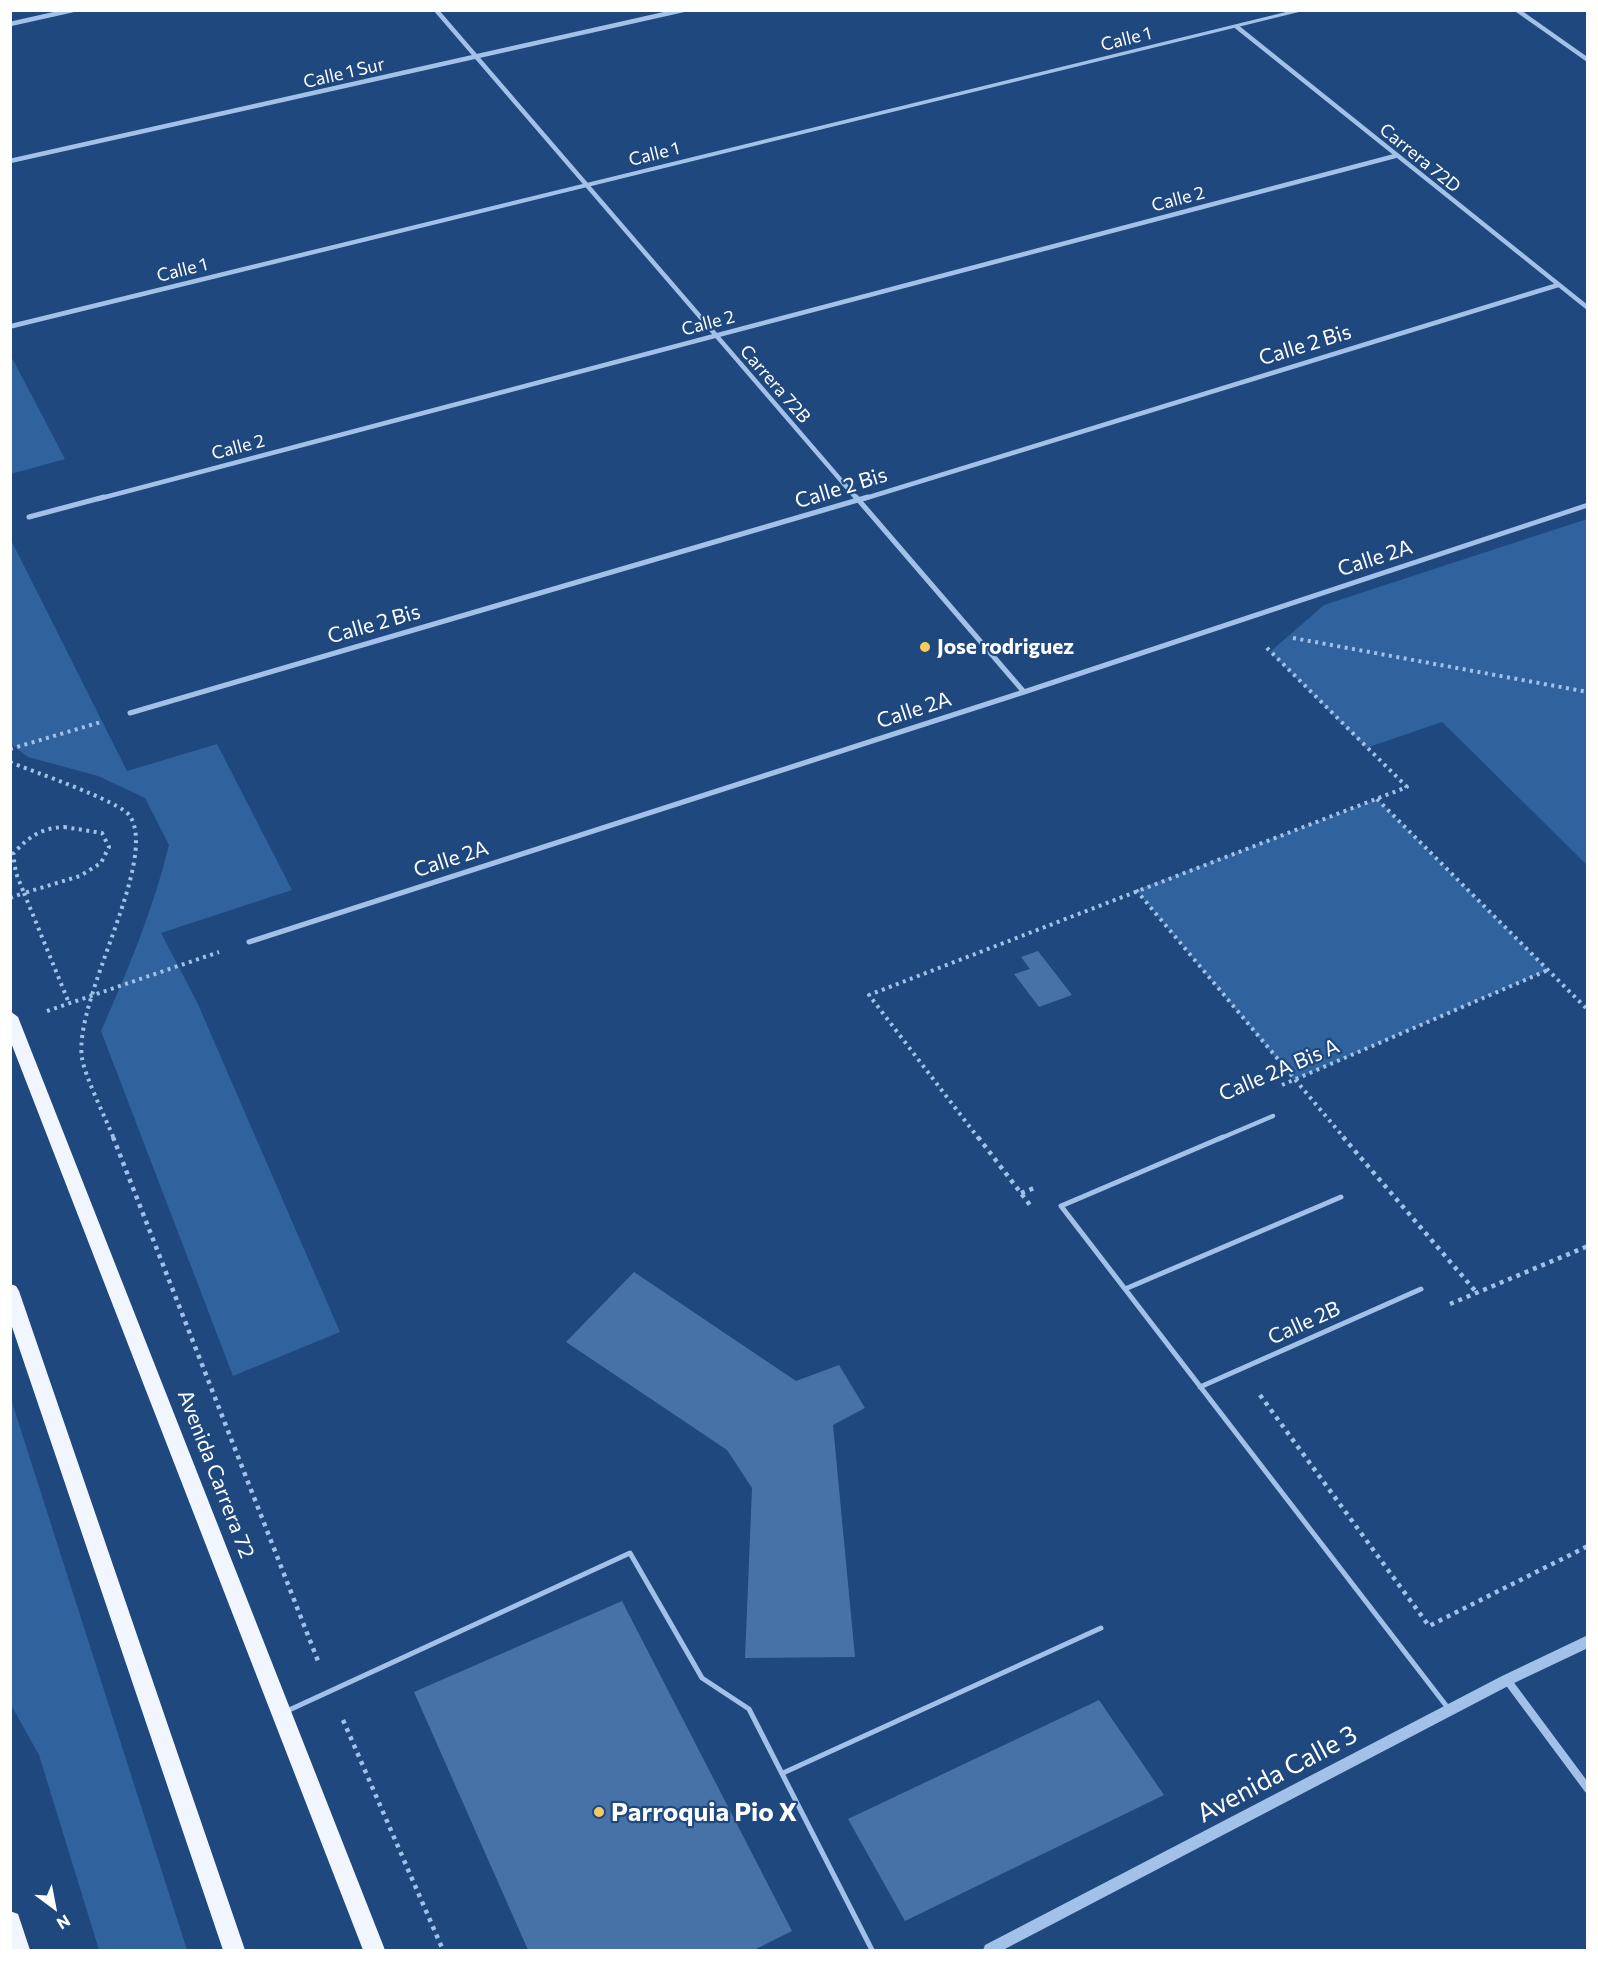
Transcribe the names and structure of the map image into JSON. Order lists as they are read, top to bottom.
{
  "streets": {
    "highway": ["Avenida Carrera 72"],
    "street": [
      "Calle 1",
      "Calle 1 Sur",
      "Carrera 72D",
      "Calle 2",
      "Calle 2 Bis",
      "Carrera 72B",
      "Calle 2A",
      "Avenida Calle 3"
    ],
    "lane": ["Calle 2B"],
    "path": ["Calle 2A Bis A"]
  },
  "crossings": [
    ["Calle 1", "Carrera 72D"],
    ["Calle 1", "Carrera 72B"],
    ["Calle 1 Sur", "Carrera 72B"],
    ["Carrera 72D", "Calle 2"],
    ["Carrera 72D", "Calle 2 Bis"],
    ["Calle 2", "Carrera 72B"],
    ["Calle 2 Bis", "Carrera 72B"],
    ["Carrera 72B", "Calle 2A"]
  ],
  "places": ["Jose rodriguez", "Parroquia Pio X"],
  "north": "bottom right"
}
